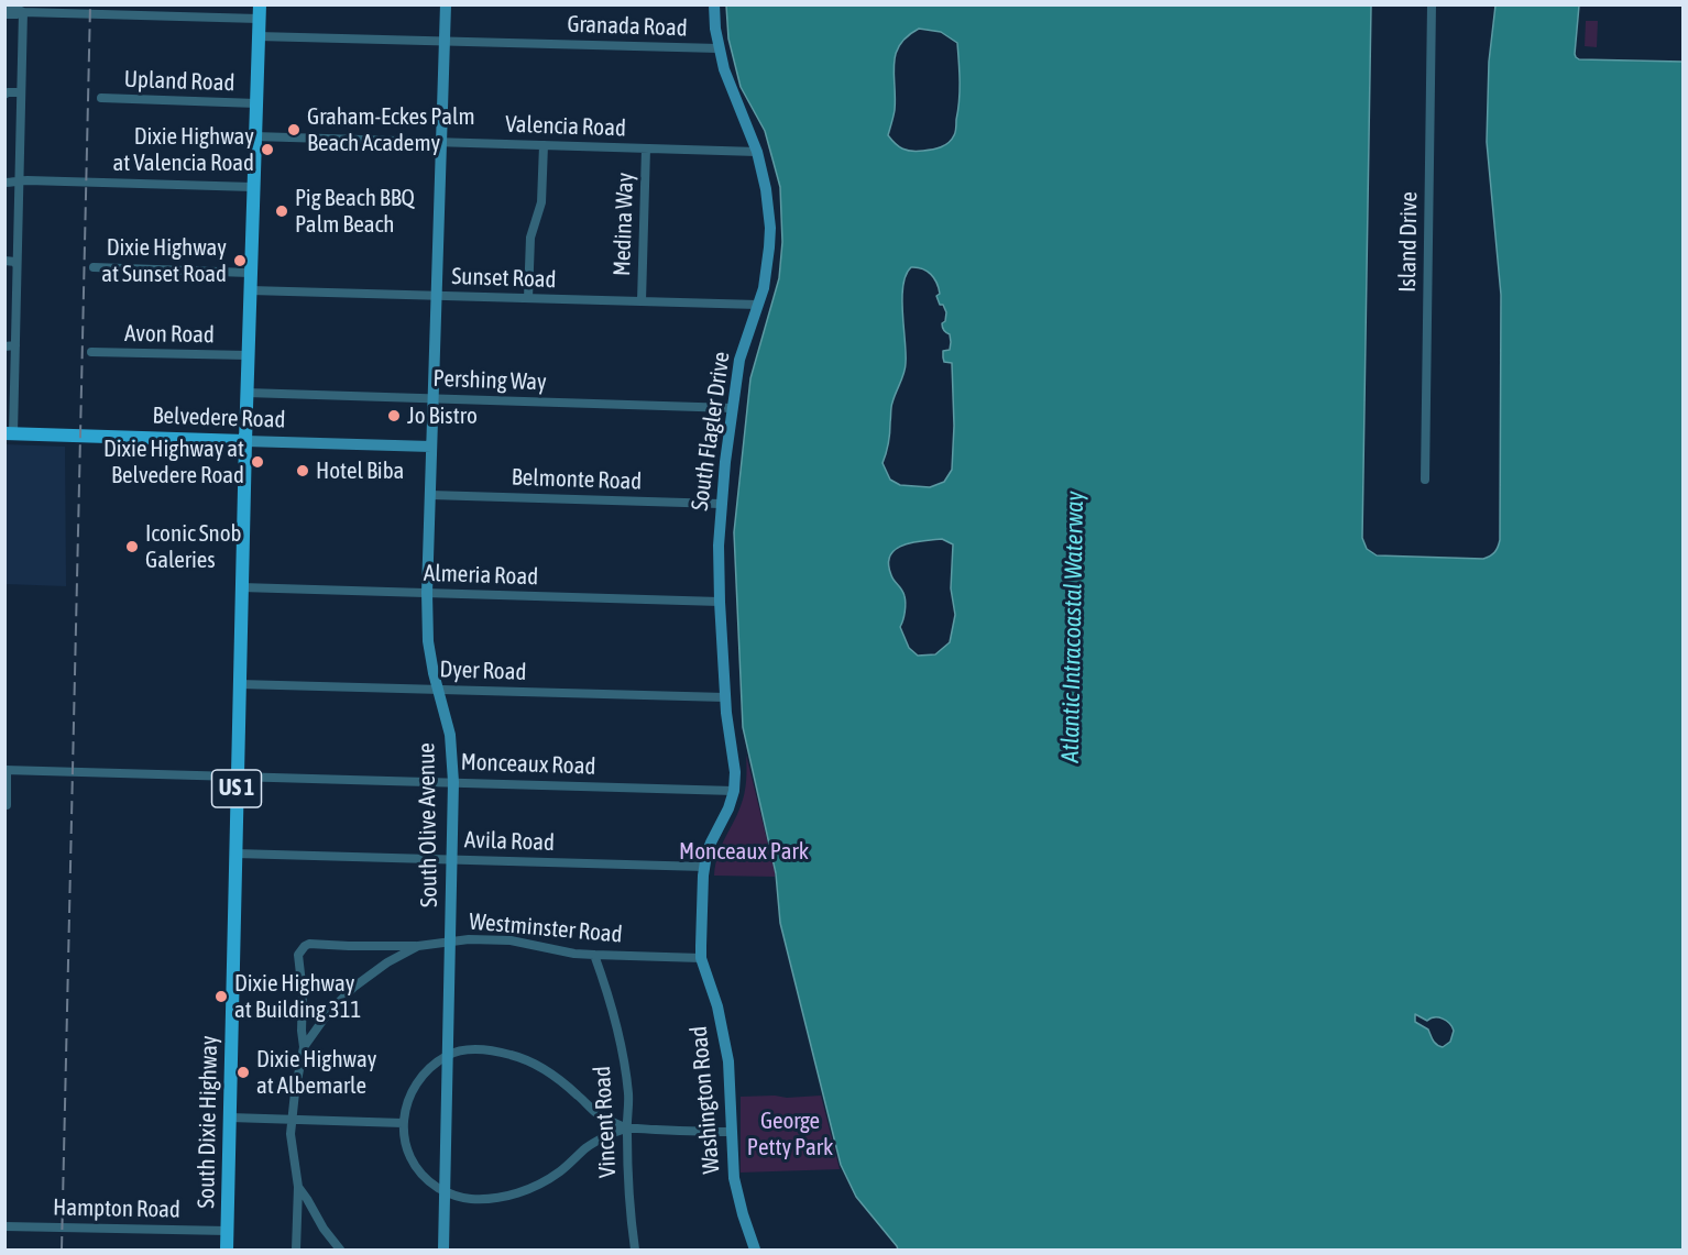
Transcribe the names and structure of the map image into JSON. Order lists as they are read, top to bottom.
{
  "streets": {
    "main road": ["Belvedere Road", "US 1", "South Dixie Highway"],
    "street": [
      "Granada Road",
      "Upland Road",
      "Valencia Road",
      "Medina Way",
      "Island Drive",
      "Sunset Road",
      "Avon Road",
      "Pershing Way",
      "South Flagler Drive",
      "Belmonte Road",
      "Almeria Road",
      "Dyer Road",
      "Monceaux Road",
      "South Olive Avenue",
      "Avila Road",
      "Westminster Road",
      "Washington Road",
      "Vincent Road",
      "Hampton Road"
    ]
  },
  "crossings": [
    ["Granada Road", "South Flagler Drive"],
    ["Granada Road", "South Olive Avenue"],
    ["Granada Road", "South Dixie Highway"],
    ["Upland Road", "South Dixie Highway"],
    ["Valencia Road", "Medina Way"],
    ["Valencia Road", "South Flagler Drive"],
    ["Valencia Road", "South Olive Avenue"],
    ["Valencia Road", "South Dixie Highway"],
    ["Medina Way", "Sunset Road"],
    ["Sunset Road", "South Flagler Drive"],
    ["Sunset Road", "South Olive Avenue"],
    ["Sunset Road", "South Dixie Highway"],
    ["Avon Road", "South Dixie Highway"],
    ["Pershing Way", "South Flagler Drive"],
    ["Pershing Way", "South Olive Avenue"],
    ["Pershing Way", "South Dixie Highway"],
    ["Belvedere Road", "South Olive Avenue"],
    ["Belvedere Road", "South Dixie Highway"],
    ["South Flagler Drive", "Belmonte Road"],
    ["South Flagler Drive", "Almeria Road"],
    ["South Flagler Drive", "Dyer Road"],
    ["South Flagler Drive", "Monceaux Road"],
    ["South Flagler Drive", "Avila Road"],
    ["South Flagler Drive", "Washington Road"],
    ["Belmonte Road", "South Olive Avenue"],
    ["Almeria Road", "South Olive Avenue"],
    ["Almeria Road", "South Dixie Highway"],
    ["Dyer Road", "South Olive Avenue"],
    ["Dyer Road", "South Dixie Highway"],
    ["Monceaux Road", "South Olive Avenue"],
    ["Monceaux Road", "South Dixie Highway"],
    ["South Olive Avenue", "Avila Road"],
    ["South Olive Avenue", "Westminster Road"],
    ["Avila Road", "Washington Road"],
    ["Avila Road", "South Dixie Highway"],
    ["Westminster Road", "Washington Road"],
    ["Westminster Road", "Vincent Road"],
    ["South Dixie Highway", "Hampton Road"]
  ],
  "water": ["Atlantic Intracoastal Waterway"],
  "parks": ["Monceaux Park", "George Petty Park"],
  "places": [
    "Graham-Eckes Palm Beach Academy",
    "Dixie Highway at Valencia Road",
    "Pig Beach BBQ Palm Beach",
    "Dixie Highway at Sunset Road",
    "Jo Bistro",
    "Dixie Highway at Belvedere Road",
    "Hotel Biba",
    "Iconic Snob Galeries",
    "Dixie Highway at Building 311",
    "Dixie Highway at Albemarle"
  ]
}
